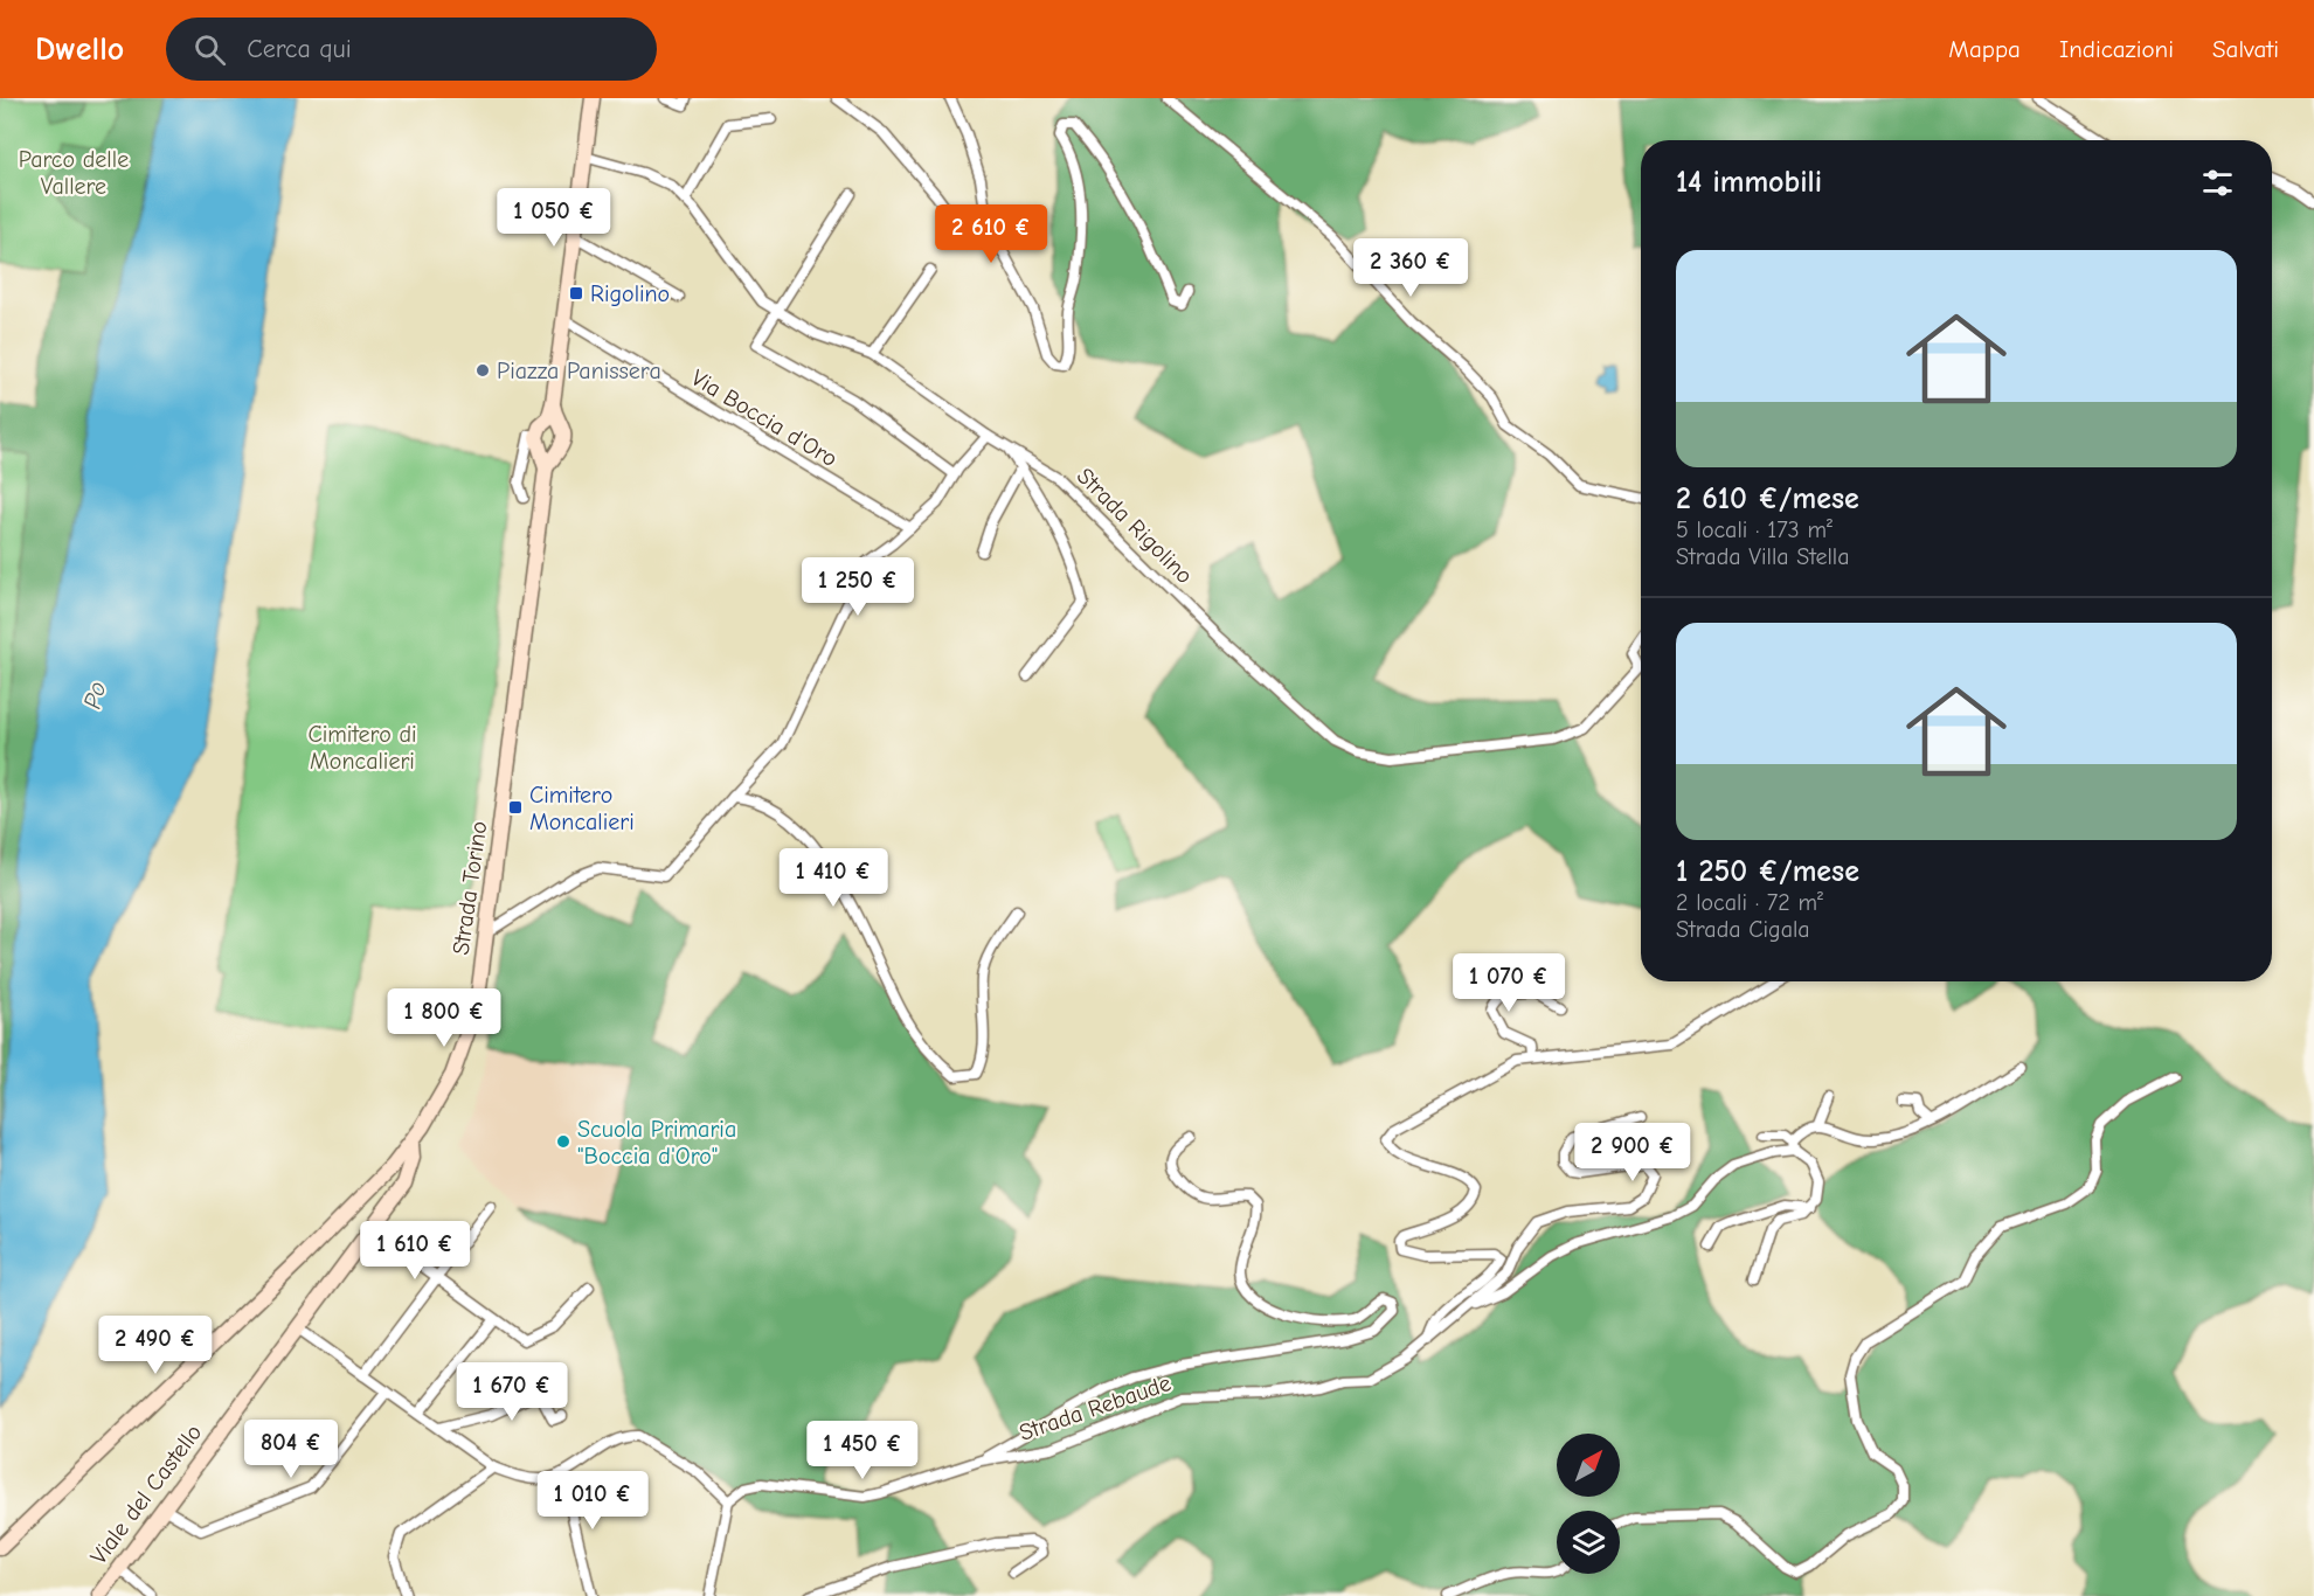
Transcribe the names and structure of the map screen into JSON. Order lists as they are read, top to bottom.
{
  "streets": {
    "main road": ["Strada Torino", "Viale del Castello"],
    "street": ["Via Boccia d'Oro", "Strada Rigolino", "Strada Rebaude"]
  },
  "crossings": [
    ["Via Boccia d'Oro", "Strada Torino"],
    ["Strada Rigolino", "Strada Torino"],
    ["Strada Torino", "Viale del Castello"]
  ],
  "water": ["Po"],
  "parks": ["Parco delle Vallere", "Cimitero di Moncalieri"],
  "places": {
    "transit": ["Rigolino", "Cimitero Moncalieri"],
    "other": ["Piazza Panissera", "Scuola Primaria \"Boccia d'Oro\""]
  },
  "north": "top right",
  "page": {
    "header": "Dwello",
    "search": "Cerca qui",
    "nav": ["Mappa", "Indicazioni", "Salvati"],
    "heading": "14 immobili",
    "price": [
      "1 050 €",
      "2 610 €",
      "2 360 €",
      "1 250 €",
      "1 410 €",
      "1 070 €",
      "1 800 €",
      "2 900 €",
      "1 610 €",
      "2 490 €",
      "1 670 €",
      "804 €",
      "1 450 €",
      "1 010 €"
    ],
    "list": [
      {
        "name": "2 610 €/mese",
        "note": "5 locali · 173 m² · Strada Villa Stella"
      },
      {
        "name": "1 250 €/mese",
        "note": "2 locali · 72 m² · Strada Cigala"
      }
    ]
  }
}
